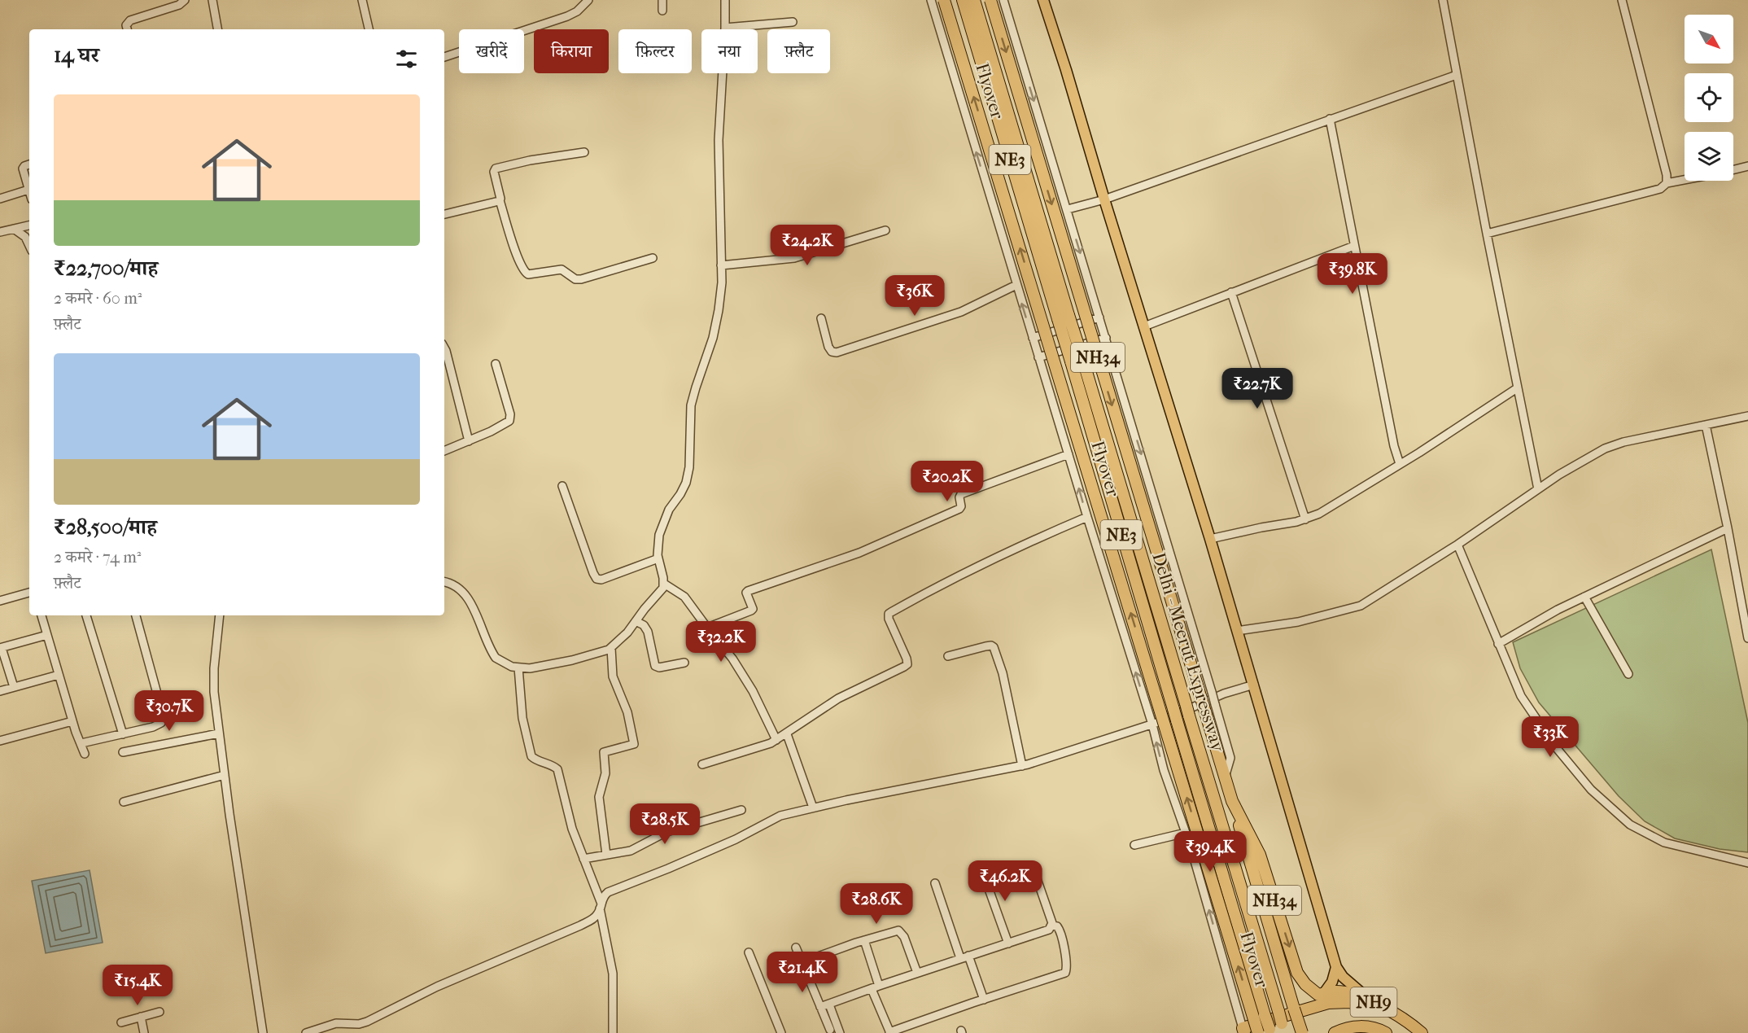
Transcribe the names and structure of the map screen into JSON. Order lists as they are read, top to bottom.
{
  "streets": {
    "highway": [
      "Flyover",
      "NE3",
      "NH34",
      "Delhi - Meerut Expressway",
      "NH9"
    ]
  },
  "crossings": [
    ["Flyover", "NH34"],
    ["Flyover", "Delhi - Meerut Expressway"],
    ["NH34", "NH9"]
  ],
  "north": "bottom right",
  "page": {
    "chip": [
      "खरीदें",
      "किराया",
      "फ़िल्टर",
      "नया",
      "फ़्लैट"
    ],
    "heading": "14 घर",
    "list": [
      {
        "name": "₹22,700/माह",
        "note": "2 कमरे · 60 m² · फ़्लैट"
      },
      {
        "name": "₹28,500/माह",
        "note": "2 कमरे · 74 m² · फ़्लैट"
      }
    ],
    "price": [
      "₹24.2K",
      "₹39.8K",
      "₹36K",
      "₹22.7K",
      "₹20.2K",
      "₹32.2K",
      "₹30.7K",
      "₹33K",
      "₹28.5K",
      "₹39.4K",
      "₹46.2K",
      "₹28.6K",
      "₹21.4K",
      "₹15.4K"
    ]
  }
}
